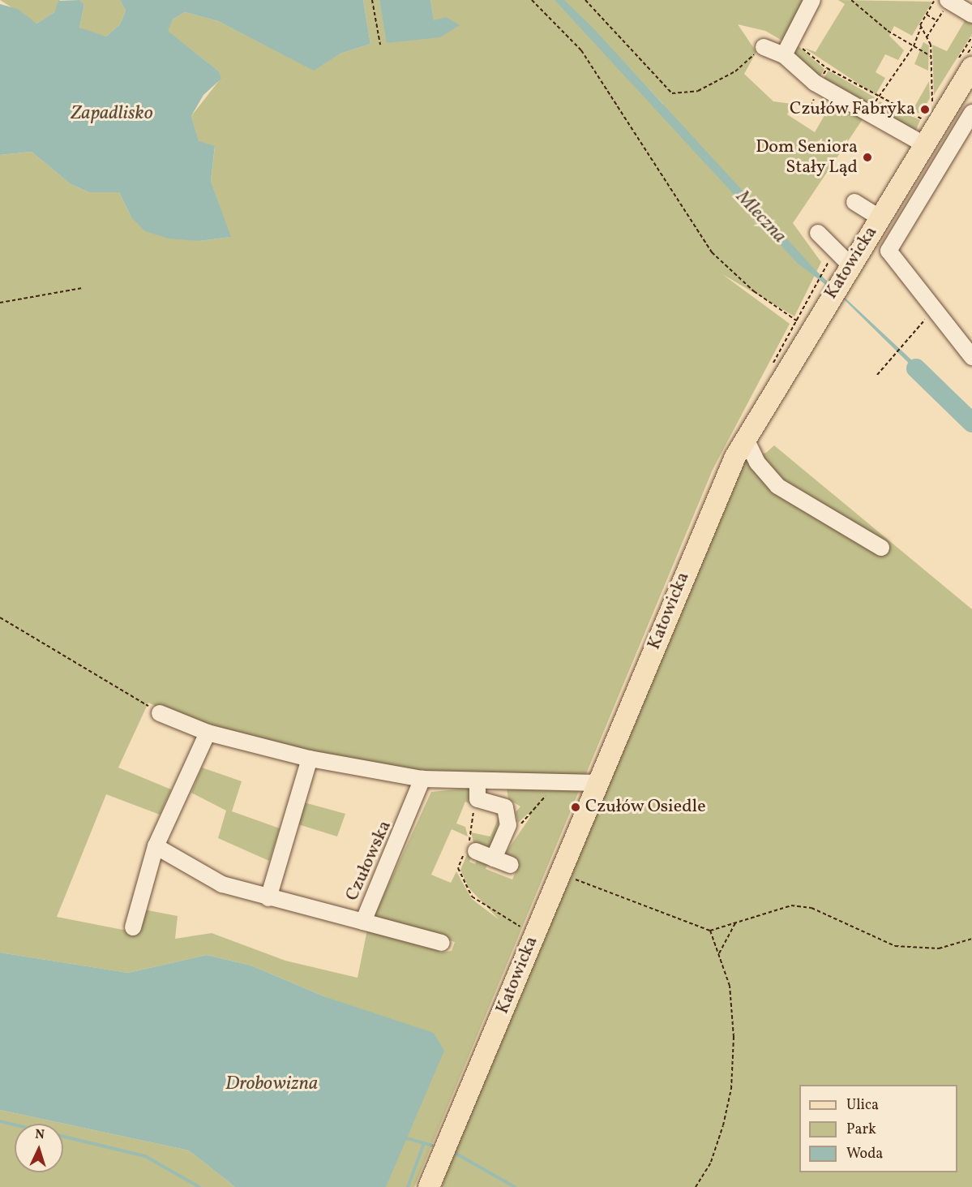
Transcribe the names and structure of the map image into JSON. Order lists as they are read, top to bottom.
{
  "streets": {
    "main road": ["Katowicka"],
    "street": ["Czułowska"]
  },
  "water": ["Zapadlisko", "Mleczna", "Drobowizna"],
  "places": ["Czułów Fabryka", "Dom Seniora Stały Ląd", "Czułów Osiedle"],
  "legend": ["Ulica", "Park", "Woda"],
  "north": "top"
}
